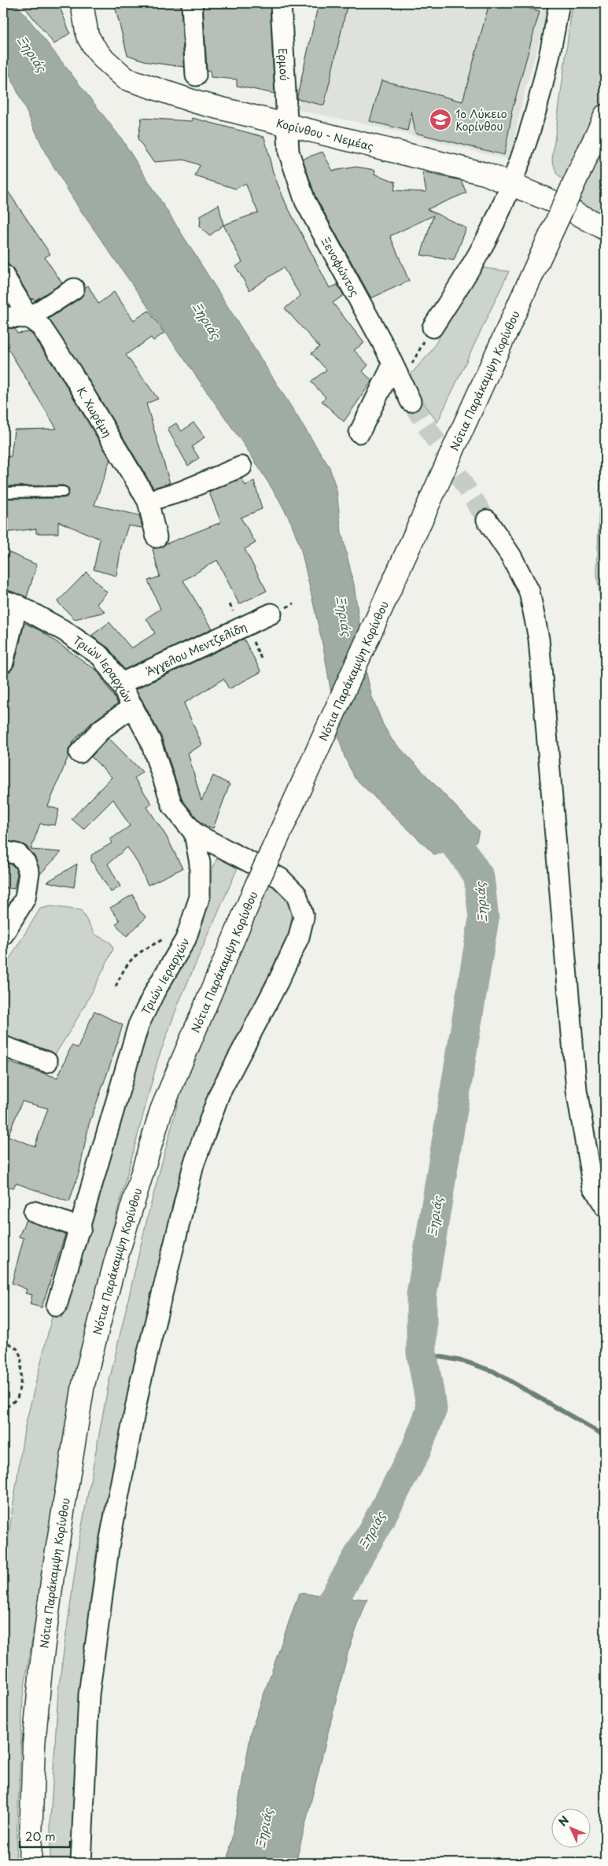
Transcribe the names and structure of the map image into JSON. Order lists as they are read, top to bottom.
{
  "streets": {
    "main road": ["Κορίνθου - Νεμέας", "Νότια Παράκαμψη Κορίνθου"],
    "street": [
      "Ερμού",
      "Ξενοφώντος",
      "Κ. Χωρέμη",
      "Άγγελου Μεντζελίδη",
      "Τριών Ιεραρχών"
    ]
  },
  "crossings": [
    ["Ερμού", "Κορίνθου - Νεμέας"],
    ["Ερμού", "Ξενοφώντος"],
    ["Κορίνθου - Νεμέας", "Ξενοφώντος"],
    ["Άγγελου Μεντζελίδη", "Τριών Ιεραρχών"]
  ],
  "water": ["Ξηριάς"],
  "places": {
    "school or university": ["1ο Λύκειο Κορίνθου"]
  },
  "scale_bar": "20 m",
  "north": "top left"
}
